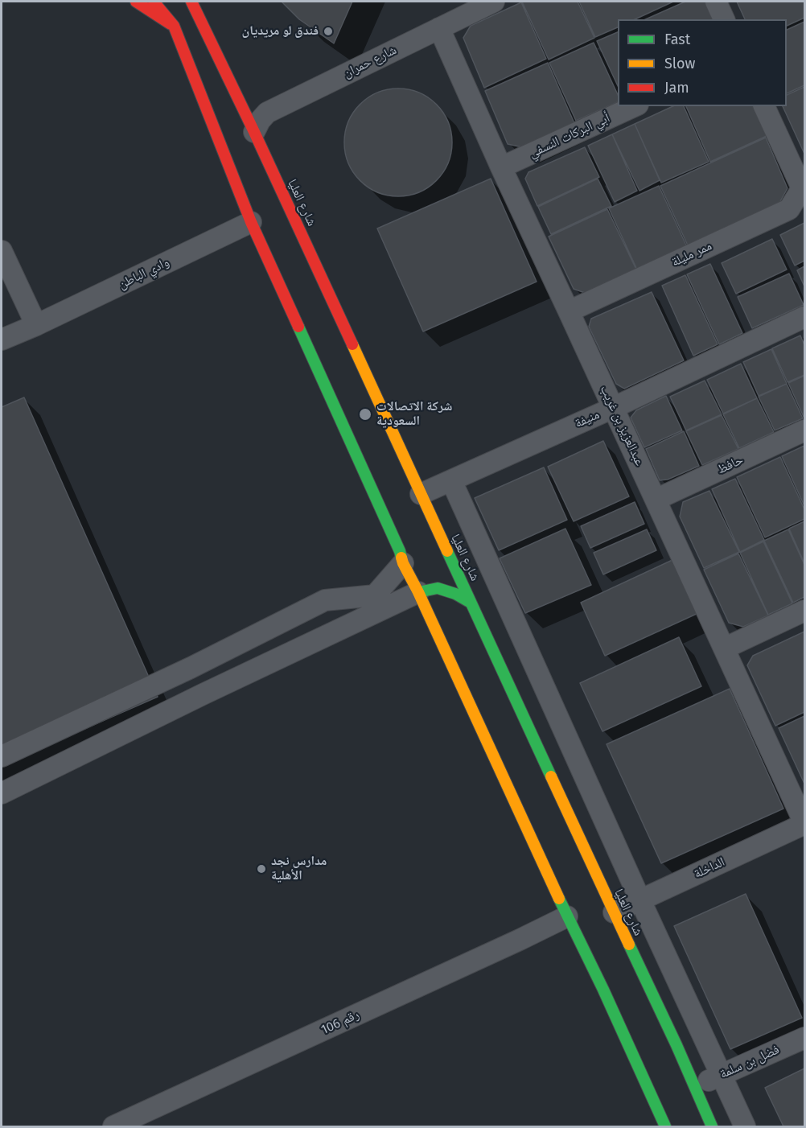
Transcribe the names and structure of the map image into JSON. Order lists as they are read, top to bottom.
{
  "streets": {
    "main road": ["شارع العليا"],
    "street": [
      "شارع حمران",
      "أبي البركات النسفي",
      "ممر مليلة",
      "وادي الباطن",
      "منيفة",
      "عبدالعزيز بن غريب",
      "حافظ",
      "الداخلة",
      "رقم 106",
      "فضل بن سلمة"
    ]
  },
  "crossings": [
    ["شارع حمران", "شارع العليا"],
    ["شارع حمران", "عبدالعزيز بن غريب"],
    ["أبي البركات النسفي", "عبدالعزيز بن غريب"],
    ["شارع العليا", "منيفة"],
    ["شارع العليا", "الداخلة"],
    ["شارع العليا", "فضل بن سلمة"],
    ["ممر مليلة", "عبدالعزيز بن غريب"],
    ["منيفة", "عبدالعزيز بن غريب"],
    ["عبدالعزيز بن غريب", "حافظ"],
    ["عبدالعزيز بن غريب", "الداخلة"]
  ],
  "places": ["فندق لو مريديان", "شركة الاتصالات السعودية", "مدارس نجد الأهلية"],
  "legend": ["Fast", "Slow", "Jam"]
}
